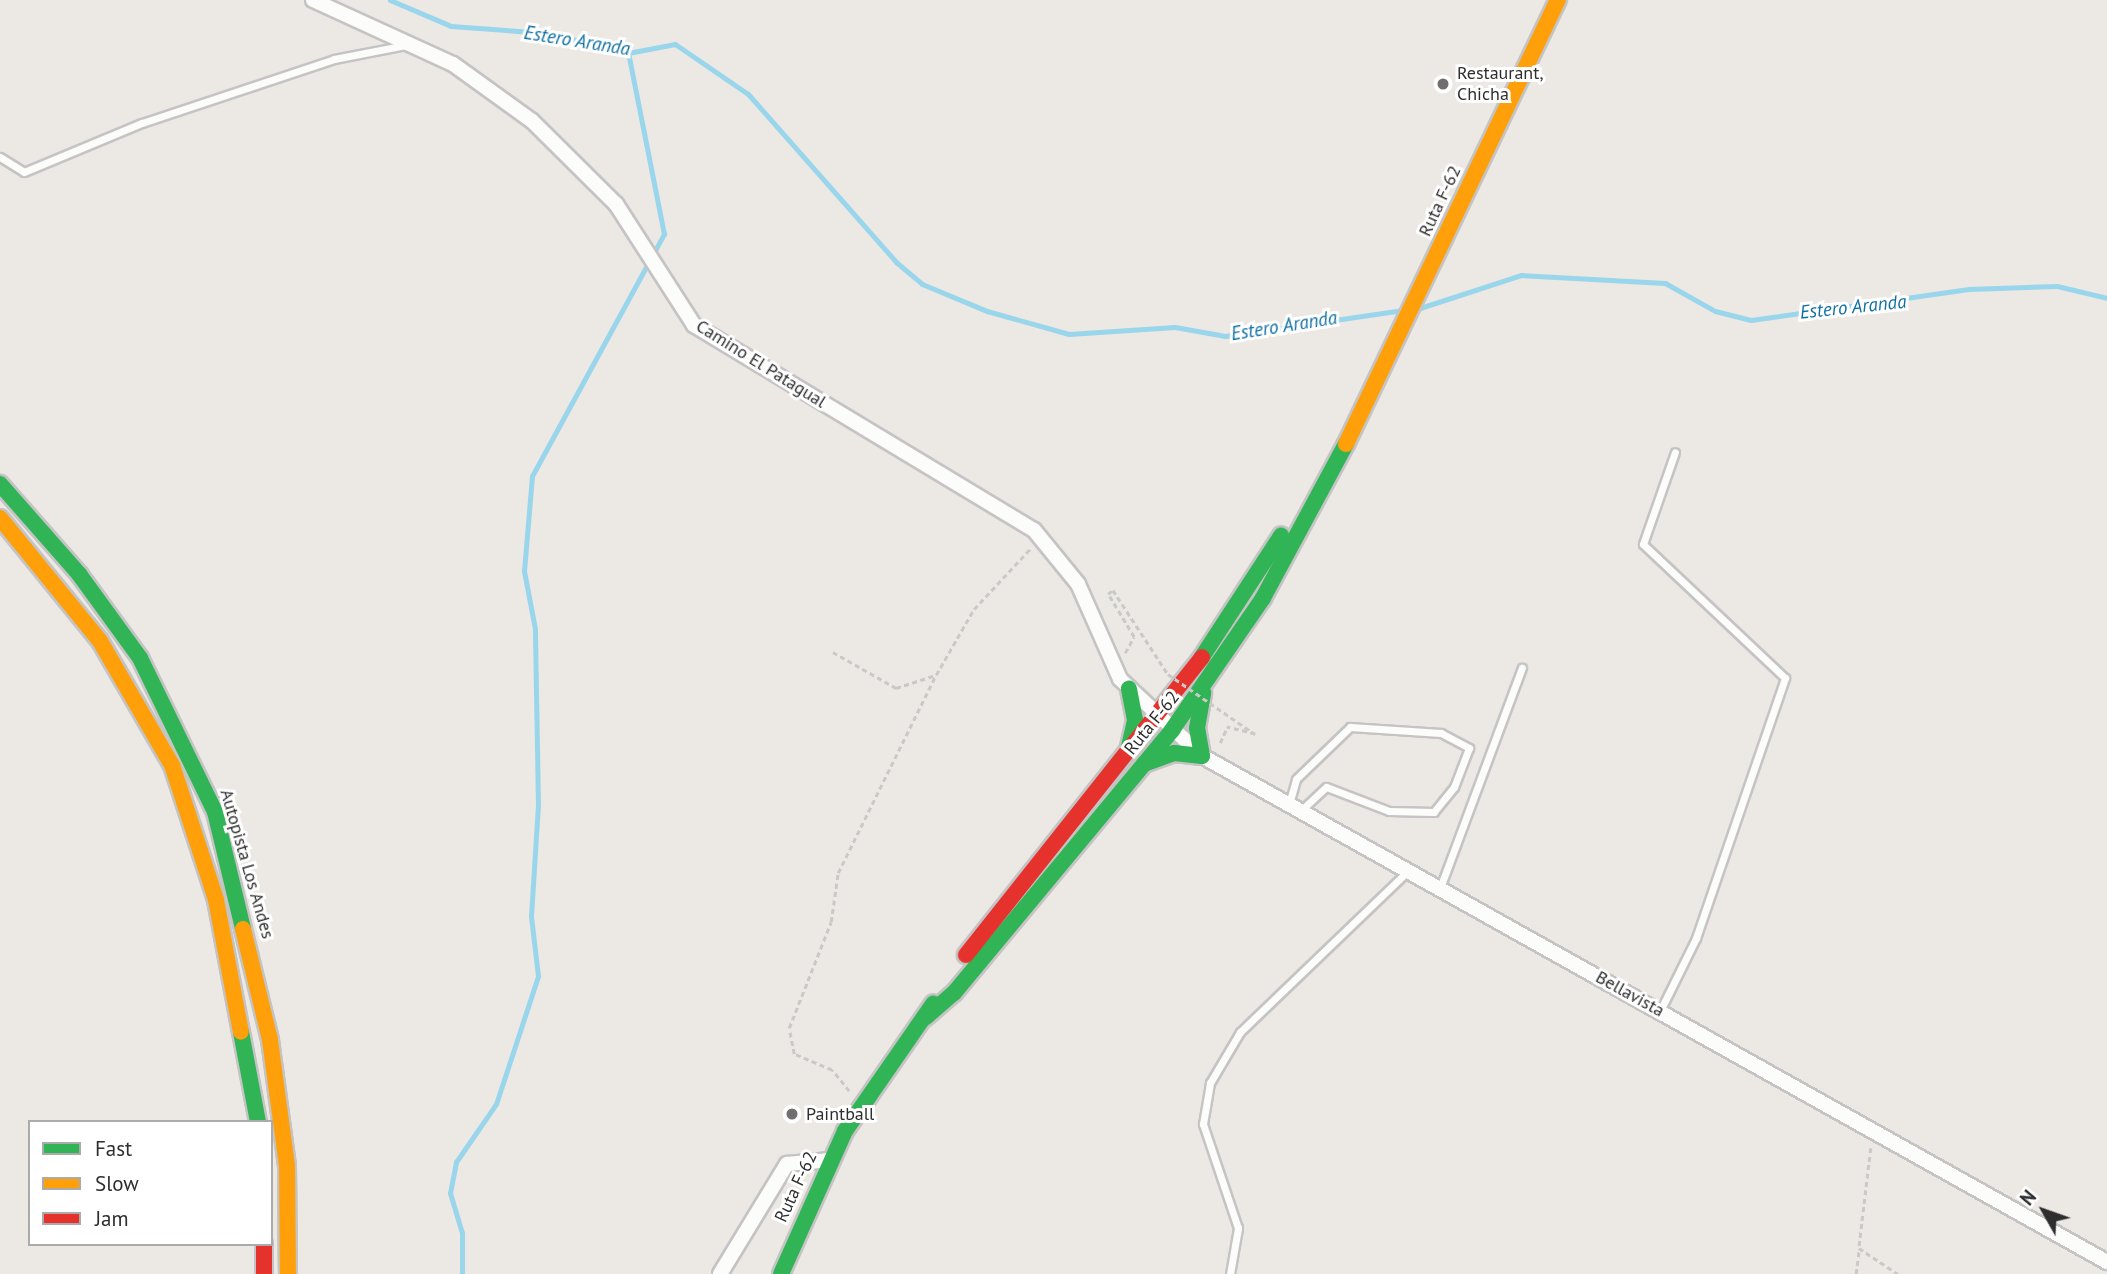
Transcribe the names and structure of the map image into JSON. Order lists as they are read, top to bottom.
{
  "streets": {
    "main road": ["Ruta F-62", "Autopista Los Andes"],
    "street": ["Camino El Patagual", "Bellavista"]
  },
  "crossings": [
    ["Ruta F-62", "Camino El Patagual"],
    ["Ruta F-62", "Bellavista"],
    ["Camino El Patagual", "Bellavista"]
  ],
  "water": ["Estero Aranda"],
  "places": ["Restaurant, Chicha", "Paintball"],
  "legend": ["Fast", "Slow", "Jam"],
  "north": "top left"
}
